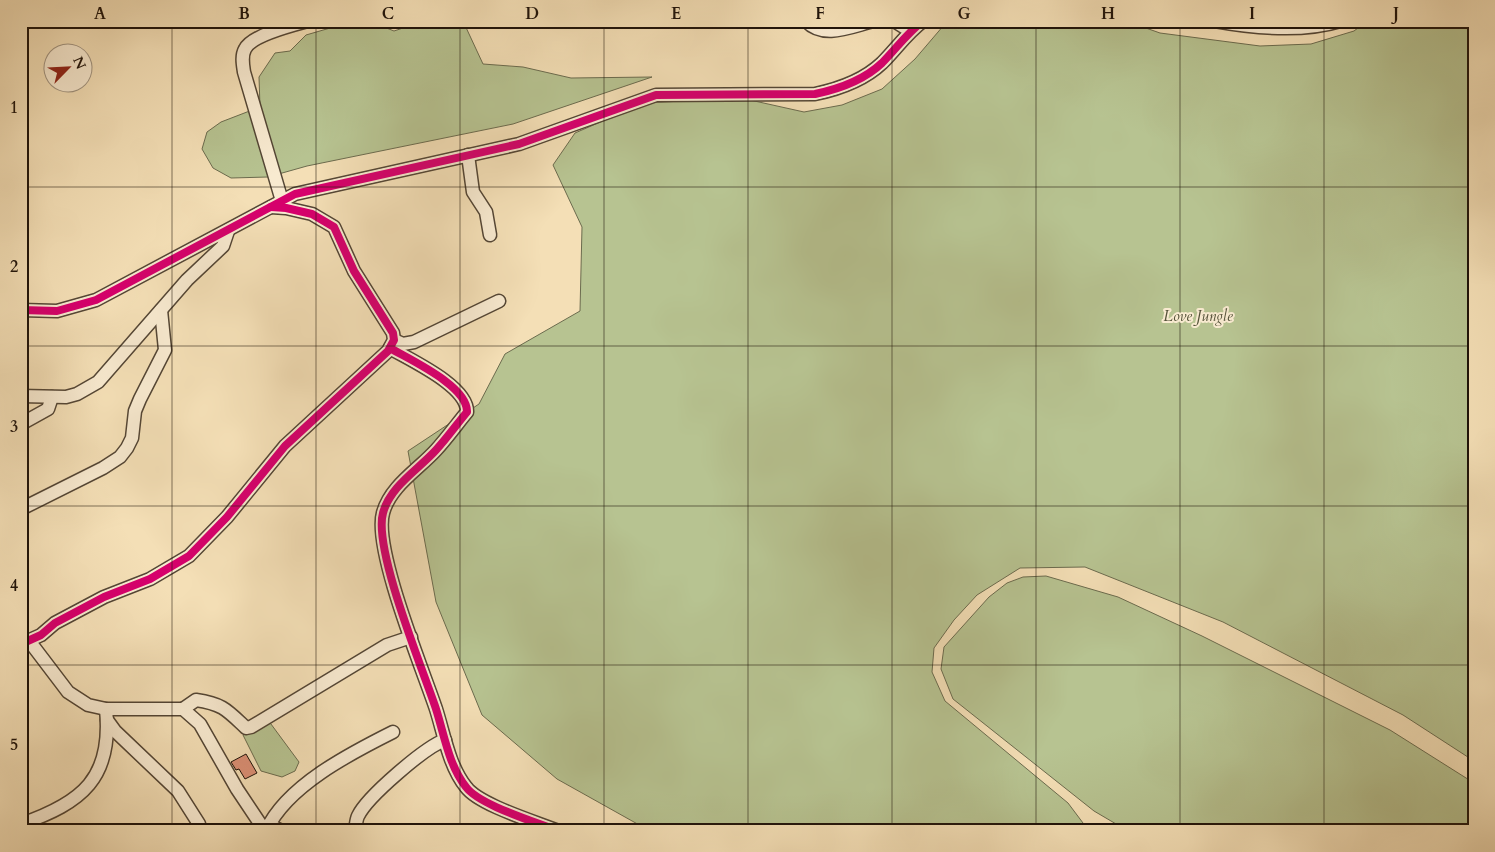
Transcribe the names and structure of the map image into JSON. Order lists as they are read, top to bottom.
{
  "parks": ["Love Jungle"],
  "north": "top right",
  "grid": {
    "columns": [
      "A",
      "B",
      "C",
      "D",
      "E",
      "F",
      "G",
      "H",
      "I",
      "J"
    ],
    "rows": [
      "1",
      "2",
      "3",
      "4",
      "5"
    ]
  }
}
